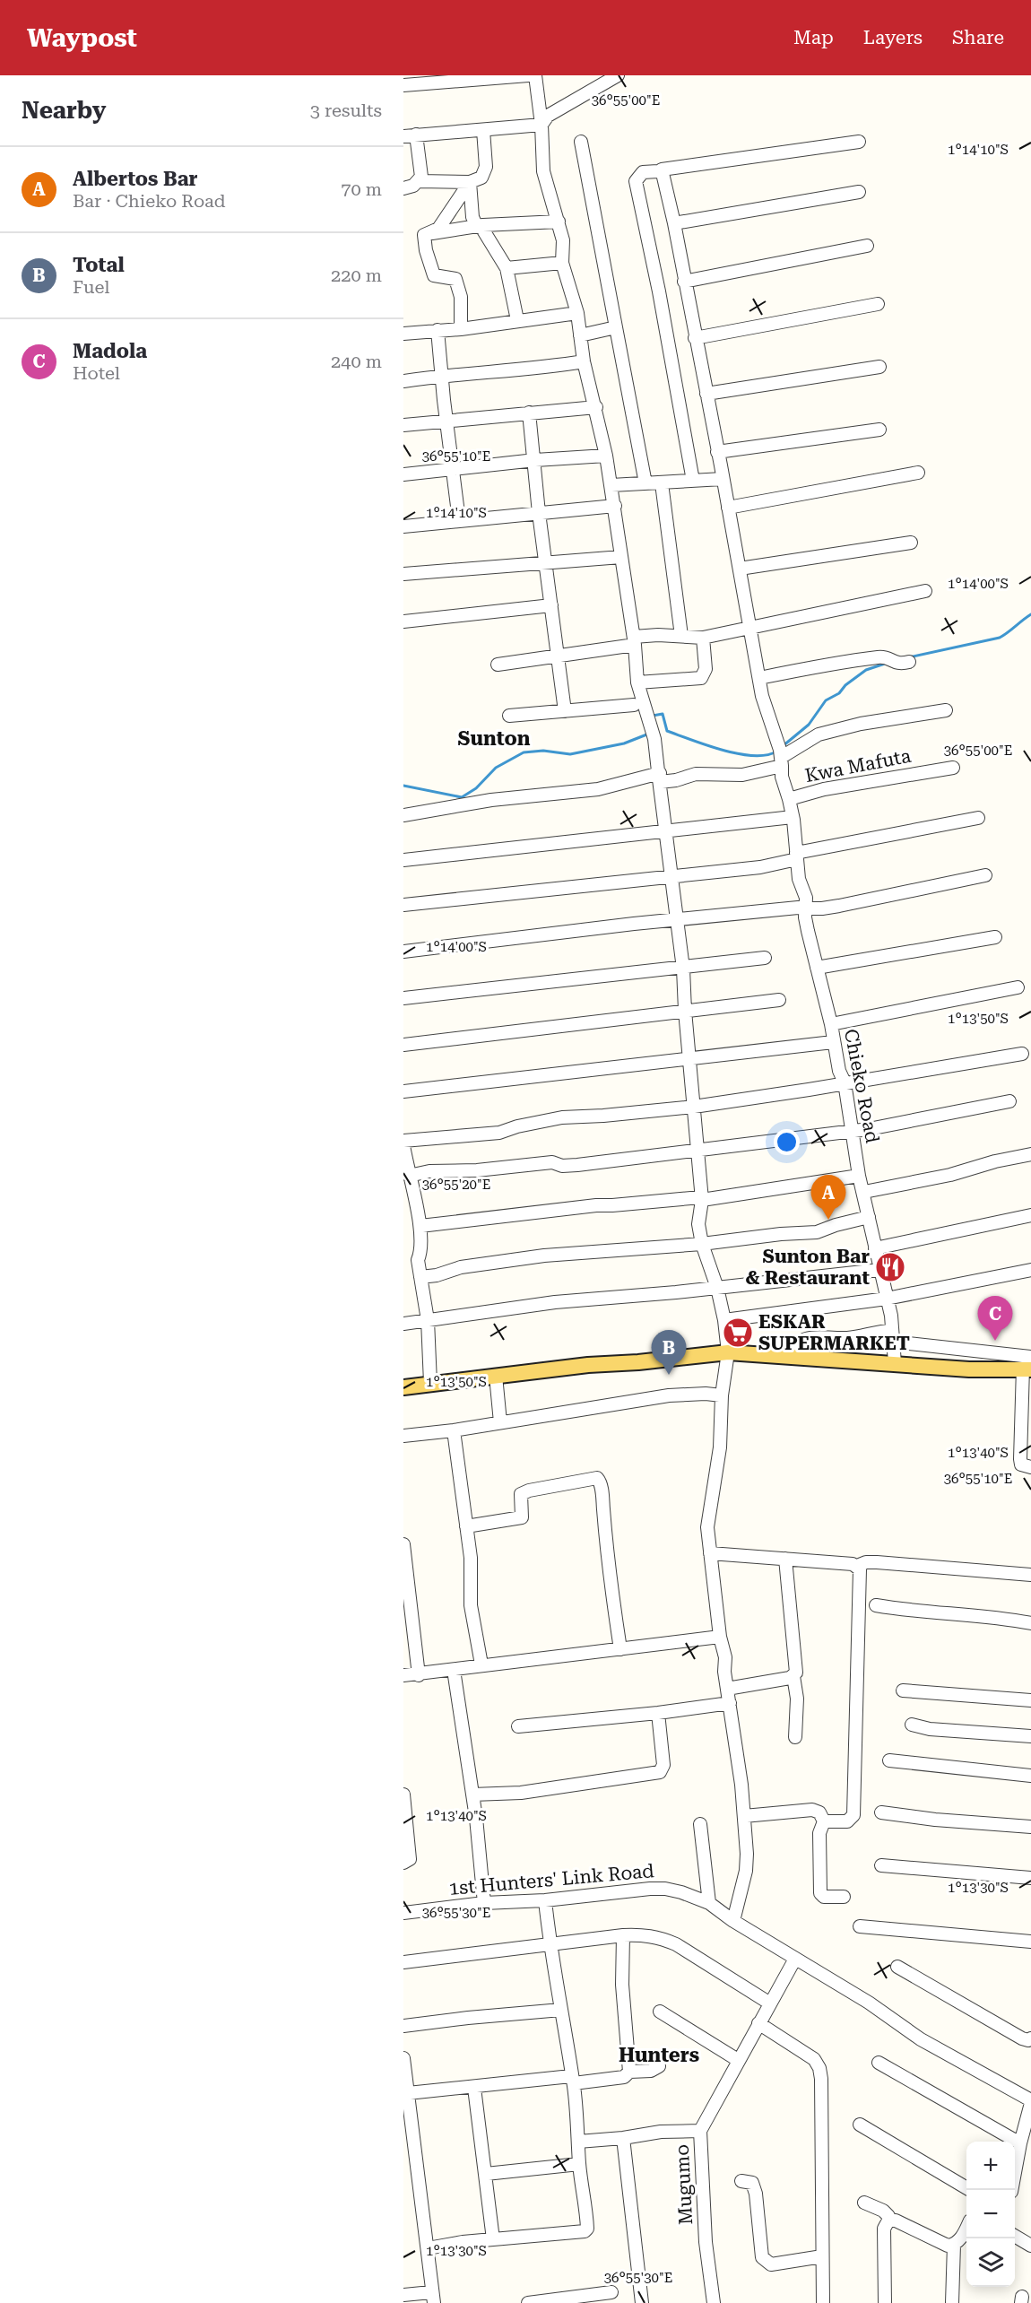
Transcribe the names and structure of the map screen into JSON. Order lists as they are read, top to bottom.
{
  "streets": {
    "street": [
      "Kwa Mafuta",
      "Chieko Road",
      "1st Hunters' Link Road",
      "Mugumo"
    ]
  },
  "crossings": [
    ["Kwa Mafuta", "Chieko Road"],
    ["1st Hunters' Link Road", "Mugumo"]
  ],
  "districts": ["Sunton", "Hunters"],
  "places": {
    "restaurant": ["Sunton Bar & Restaurant"],
    "supermarket": ["ESKAR SUPERMARKET"]
  },
  "page": {
    "header": "Waypost",
    "nav": ["Map", "Layers", "Share"],
    "heading": ["Nearby", "3 results"],
    "list": [
      {
        "mark": "A",
        "name": "Albertos Bar",
        "note": "Bar · Chieko Road",
        "value": "70 m"
      },
      {
        "mark": "B",
        "name": "Total",
        "note": "Fuel",
        "value": "220 m"
      },
      {
        "mark": "C",
        "name": "Madola",
        "note": "Hotel",
        "value": "240 m"
      }
    ],
    "pins": ["A", "C", "B"],
    "map_buttons": ["+", "−"]
  },
  "coordinates": [
    "36°55'00\"E",
    "1°14'10\"S",
    "36°55'10\"E",
    "1°14'00\"S",
    "1°13'50\"S",
    "36°55'20\"E",
    "1°13'40\"S",
    "1°13'30\"S",
    "36°55'30\"E"
  ]
}
